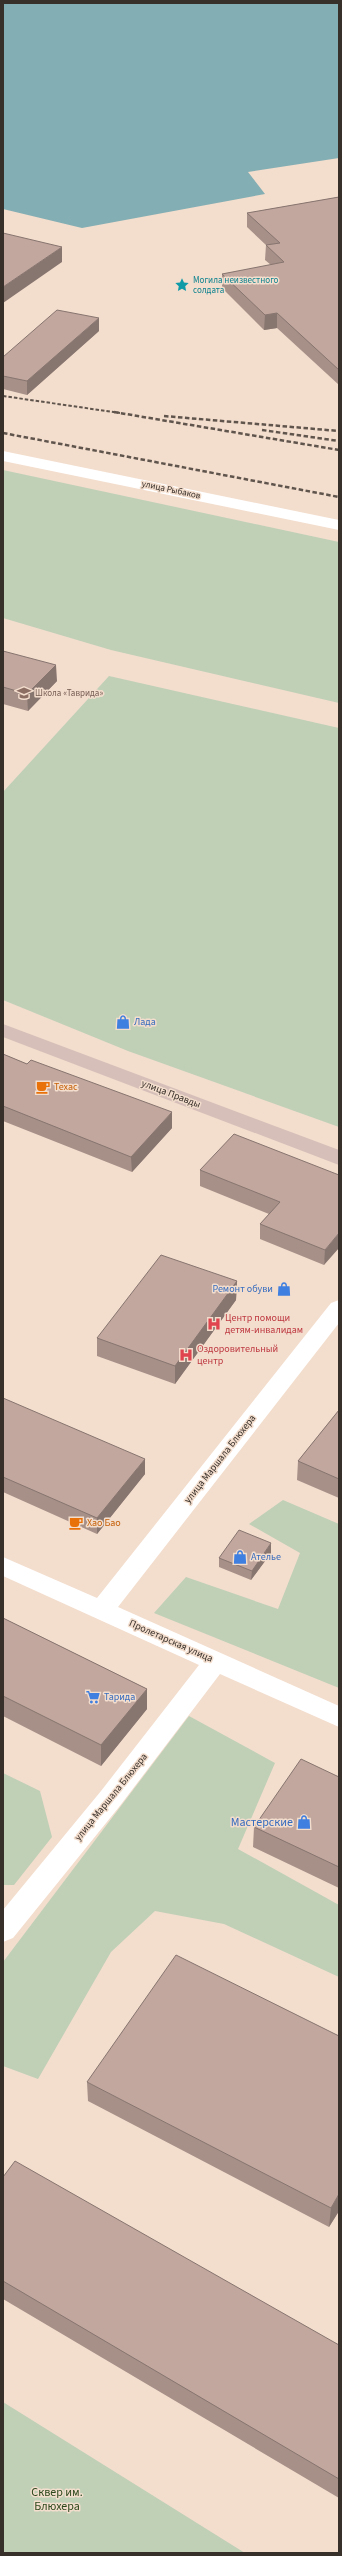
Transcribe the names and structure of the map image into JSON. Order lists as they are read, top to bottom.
{
  "streets": {
    "main road": ["улица Правды"],
    "street": ["улица Рыбаков", "улица Маршала Блюхера", "Пролетарская улица"]
  },
  "crossings": [
    ["улица Маршала Блюхера", "Пролетарская улица"]
  ],
  "parks": ["Сквер им. Блюхера"],
  "places": {
    "place": ["Могила неизвестного солдата"],
    "school or university": ["Школа «Таврида»"],
    "shop": [
      "Лада",
      "Ремонт обуви",
      "Ателье",
      "Мастерские"
    ],
    "cafe": ["Техас", "Хао Бао"],
    "hospital": ["Центр помощи детям-инвалидам", "Оздоровительный центр"],
    "supermarket": ["Тарида"]
  }
}
